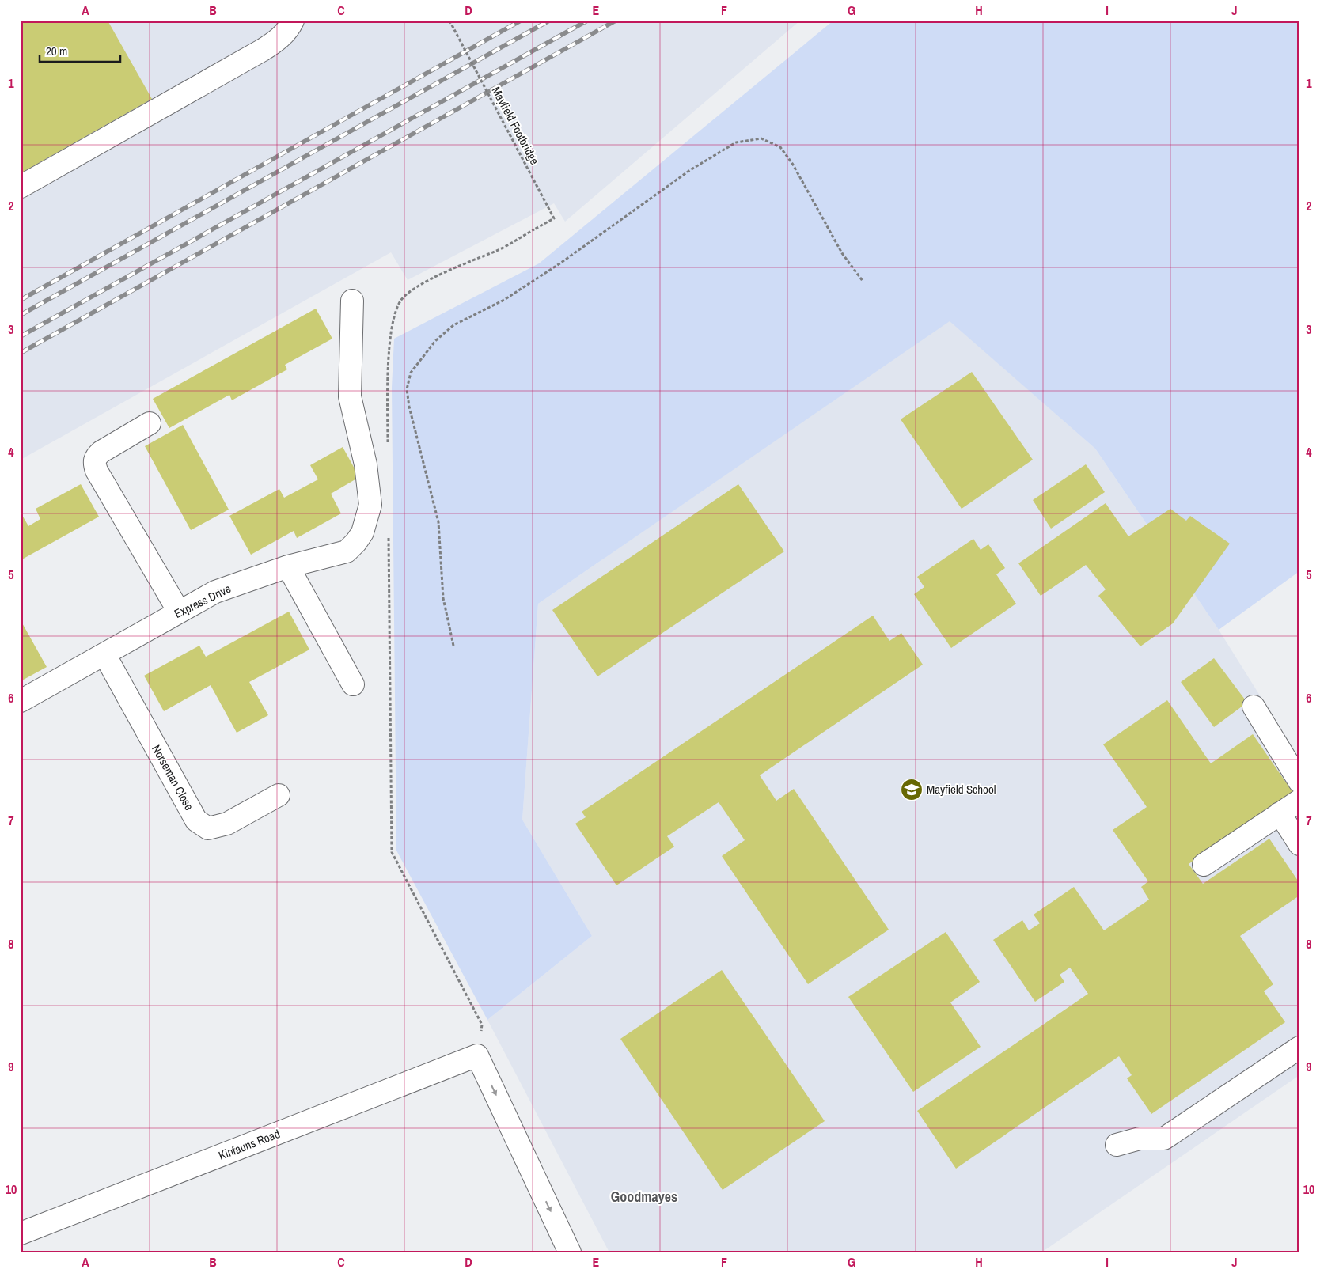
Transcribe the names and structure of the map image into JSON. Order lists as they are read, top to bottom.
{
  "streets": {
    "street": ["Express Drive", "Norseman Close", "Kinfauns Road"],
    "path": ["Mayfield Footbridge"]
  },
  "crossings": [
    ["Express Drive", "Norseman Close"]
  ],
  "districts": ["Goodmayes"],
  "places": {
    "school or university": ["Mayfield School"]
  },
  "scale_bar": "20 m",
  "grid": {
    "columns": [
      "A",
      "B",
      "C",
      "D",
      "E",
      "F",
      "G",
      "H",
      "I",
      "J"
    ],
    "rows": [
      "1",
      "2",
      "3",
      "4",
      "5",
      "6",
      "7",
      "8",
      "9",
      "10"
    ]
  }
}
